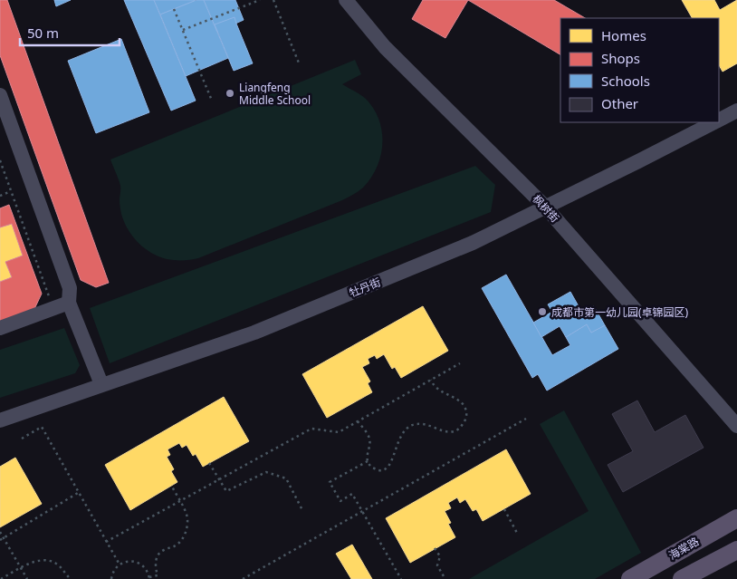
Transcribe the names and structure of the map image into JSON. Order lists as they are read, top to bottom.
{
  "streets": {
    "main road": ["海棠路"],
    "street": ["枫树街", "牡丹街"]
  },
  "crossings": [
    ["枫树街", "牡丹街"]
  ],
  "places": ["Liangfeng Middle School", "成都市第一幼儿园(卓锦园区)"],
  "legend": [
    "Homes",
    "Shops",
    "Schools",
    "Other"
  ],
  "scale_bar": "50 m"
}
